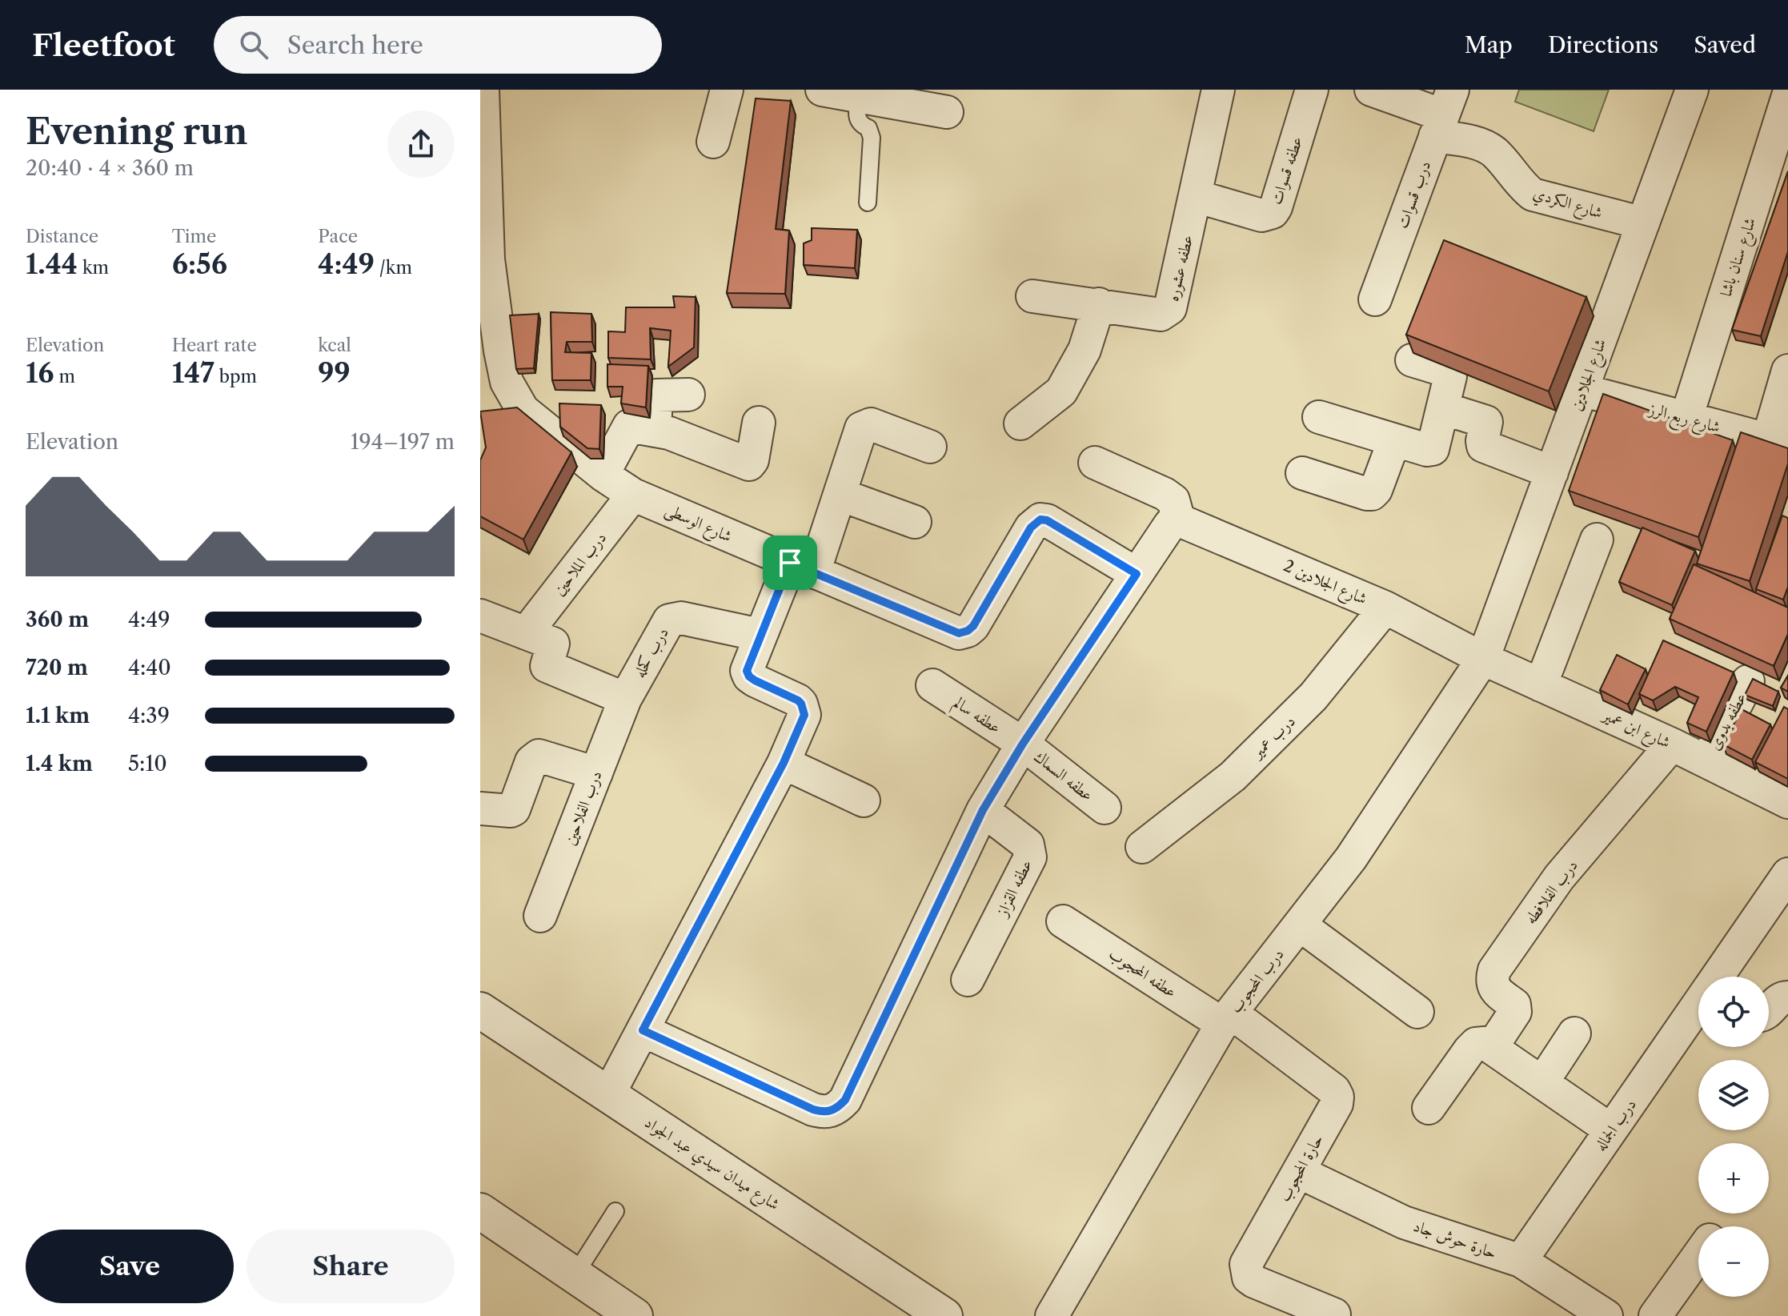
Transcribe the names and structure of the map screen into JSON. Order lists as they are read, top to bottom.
{
  "streets": {
    "street": [
      "عطفه قسوات",
      "درب قسوات",
      "شارع الكردي",
      "شارع سنان باشا",
      "عطفه عشوره",
      "شارع الجلادين",
      "شارع ربع الرز",
      "شارع الوسطى",
      "درب الملاحين",
      "شارع الجلادين 2",
      "درب كحله",
      "عطفه سالم",
      "عطفه بدوى",
      "شارع ابن عمير",
      "درب عمير",
      "عطفه السماك",
      "درب الفلاحين",
      "عطفه القزاز",
      "درب الفلافطه",
      "عطفه المحجوب",
      "درب المحجوب",
      "درب الجماله",
      "شارع ميدان سيدي عبد الجواد",
      "حارة المحجوب",
      "حارة حوش جاد"
    ]
  },
  "crossings": [
    ["عطفه قسوات", "عطفه عشوره"],
    ["درب قسوات", "شارع الكردي"],
    ["شارع الكردي", "شارع الجلادين"],
    ["شارع سنان باشا", "شارع ربع الرز"],
    ["شارع الجلادين", "شارع ربع الرز"],
    ["شارع الجلادين", "شارع الجلادين 2"],
    ["شارع الجلادين", "شارع ابن عمير"],
    ["شارع الجلادين", "درب المحجوب"],
    ["شارع الوسطى", "درب الملاحين"],
    ["شارع الجلادين 2", "شارع ابن عمير"],
    ["شارع الجلادين 2", "درب عمير"],
    ["شارع الجلادين 2", "درب المحجوب"],
    ["درب كحله", "درب الفلاحين"],
    ["عطفه سالم", "عطفه السماك"],
    ["عطفه بدوى", "شارع ابن عمير"],
    ["شارع ابن عمير", "درب الفلافطه"],
    ["شارع ابن عمير", "درب المحجوب"],
    ["عطفه المحجوب", "درب المحجوب"],
    ["عطفه المحجوب", "حارة المحجوب"],
    ["درب المحجوب", "حارة المحجوب"],
    ["درب الجماله", "حارة حوش جاد"],
    ["حارة المحجوب", "حارة حوش جاد"]
  ],
  "page": {
    "header": "Fleetfoot",
    "search": "Search here",
    "nav": ["Map", "Directions", "Saved"],
    "heading": ["Evening run", "20:40 · 4 × 360 m"],
    "stats": [
      ["Distance", "1.44 km"],
      ["Time", "6:56"],
      ["Pace", "4:49 /km"],
      ["Elevation", "16 m"],
      ["Heart rate", "147 bpm"],
      ["kcal", "99"]
    ],
    "chart": ["Elevation", "194–197 m"],
    "list": [
      {
        "name": "360 m",
        "note": "4:49"
      },
      {
        "name": "720 m",
        "note": "4:40"
      },
      {
        "name": "1.1 km",
        "note": "4:39"
      },
      {
        "name": "1.4 km",
        "note": "5:10"
      }
    ],
    "map_buttons": ["+", "−"],
    "buttons": ["Save", "Share"]
  }
}
